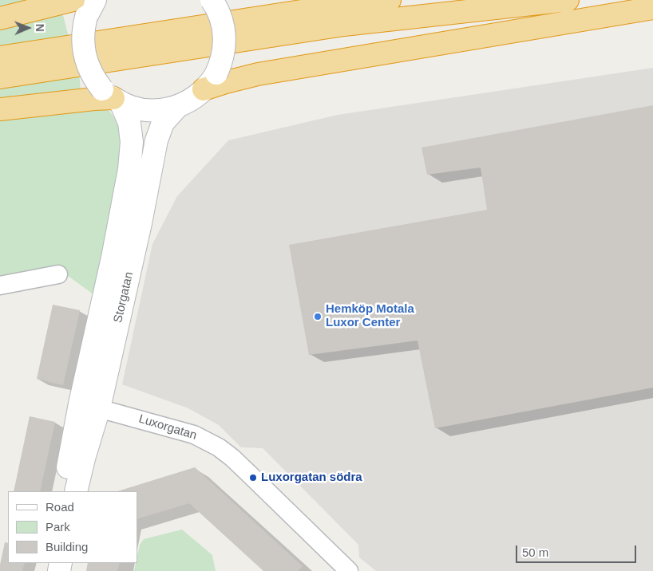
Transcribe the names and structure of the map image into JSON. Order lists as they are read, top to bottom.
{
  "streets": {
    "main road": ["Storgatan"],
    "street": ["Luxorgatan"]
  },
  "crossings": [
    ["Storgatan", "Luxorgatan"]
  ],
  "places": ["Hemköp Motala Luxor Center", "Luxorgatan södra"],
  "legend": ["Road", "Park", "Building"],
  "scale_bar": "50 m",
  "north": "right"
}
